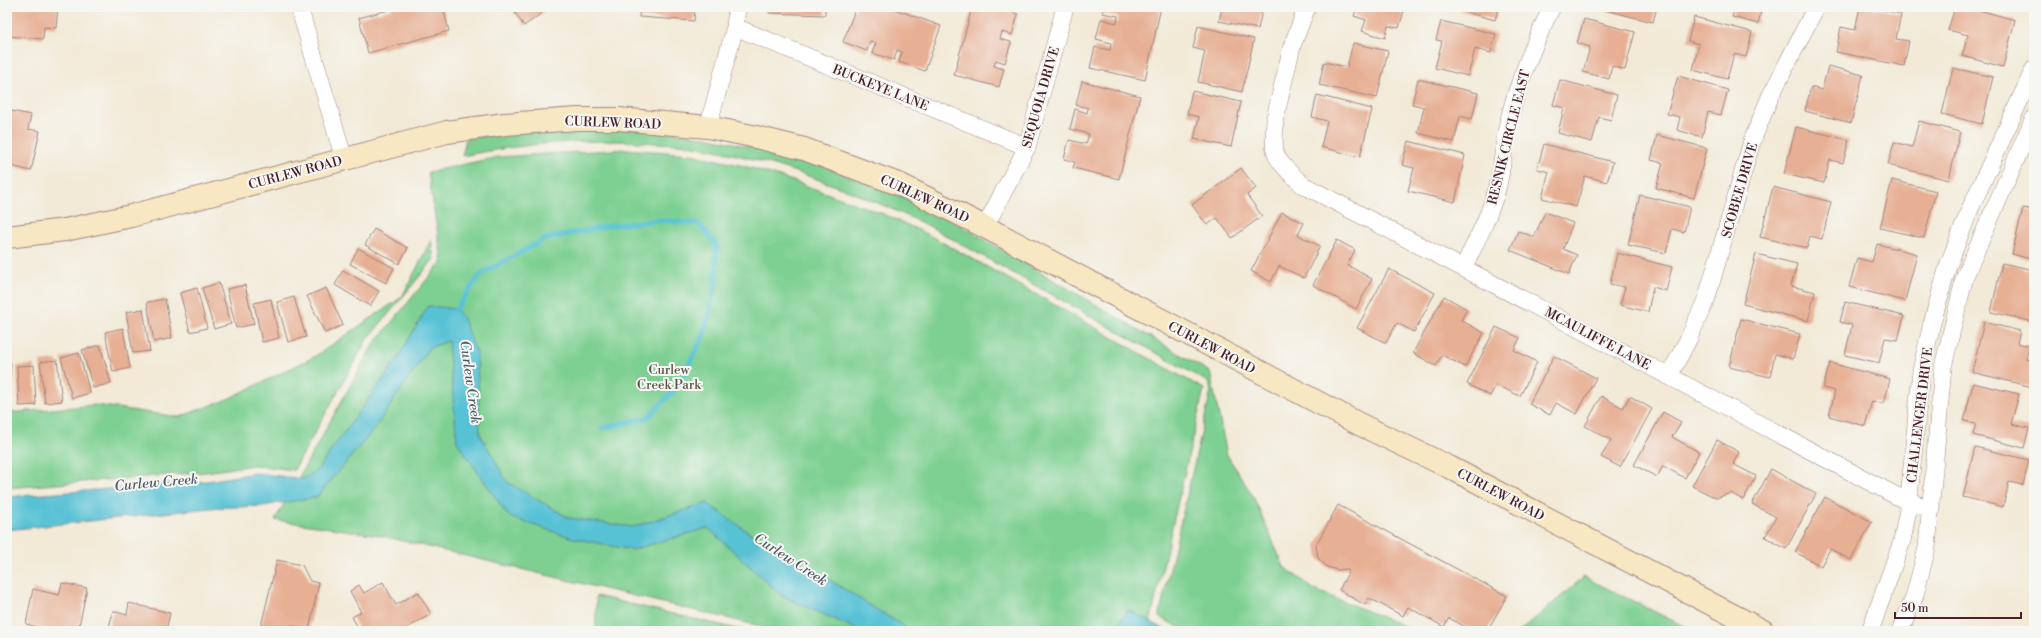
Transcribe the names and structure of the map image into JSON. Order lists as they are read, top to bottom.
{
  "streets": {
    "main road": ["CURLEW ROAD"],
    "street": [
      "BUCKEYE LANE",
      "SEQUOIA DRIVE",
      "RESNIK CIRCLE EAST",
      "SCOBEE DRIVE",
      "MCAULIFFE LANE",
      "CHALLENGER DRIVE"
    ]
  },
  "crossings": [
    ["BUCKEYE LANE", "SEQUOIA DRIVE"],
    ["SEQUOIA DRIVE", "CURLEW ROAD"],
    ["RESNIK CIRCLE EAST", "MCAULIFFE LANE"],
    ["SCOBEE DRIVE", "MCAULIFFE LANE"],
    ["MCAULIFFE LANE", "CHALLENGER DRIVE"]
  ],
  "water": ["Curlew Creek"],
  "parks": ["Curlew Creek Park"],
  "scale_bar": "50 m"
}
